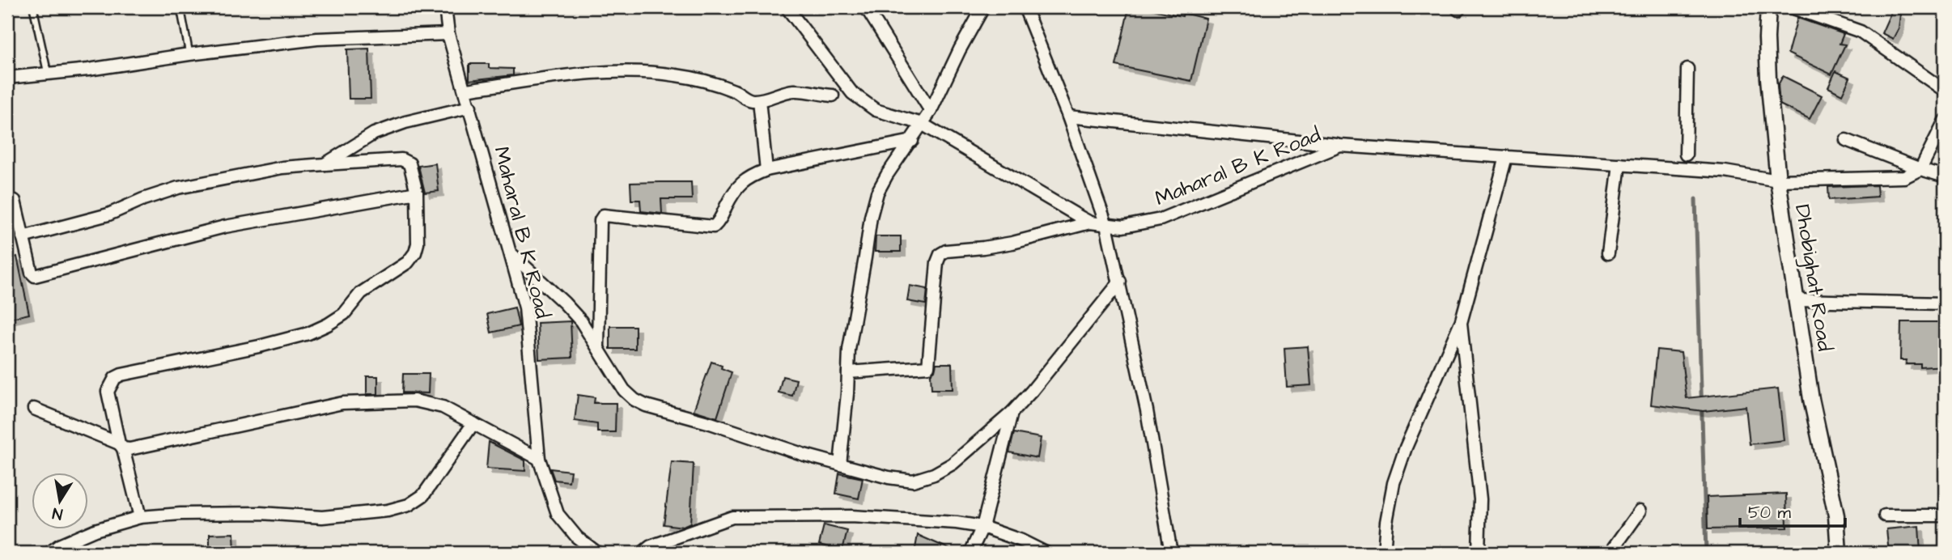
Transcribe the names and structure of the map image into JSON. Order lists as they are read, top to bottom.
{
  "streets": {
    "street": ["Maharal B K Road", "Dhobighat Road"]
  },
  "crossings": [
    ["Maharal B K Road", "Dhobighat Road"]
  ],
  "scale_bar": "50 m",
  "north": "bottom"
}
